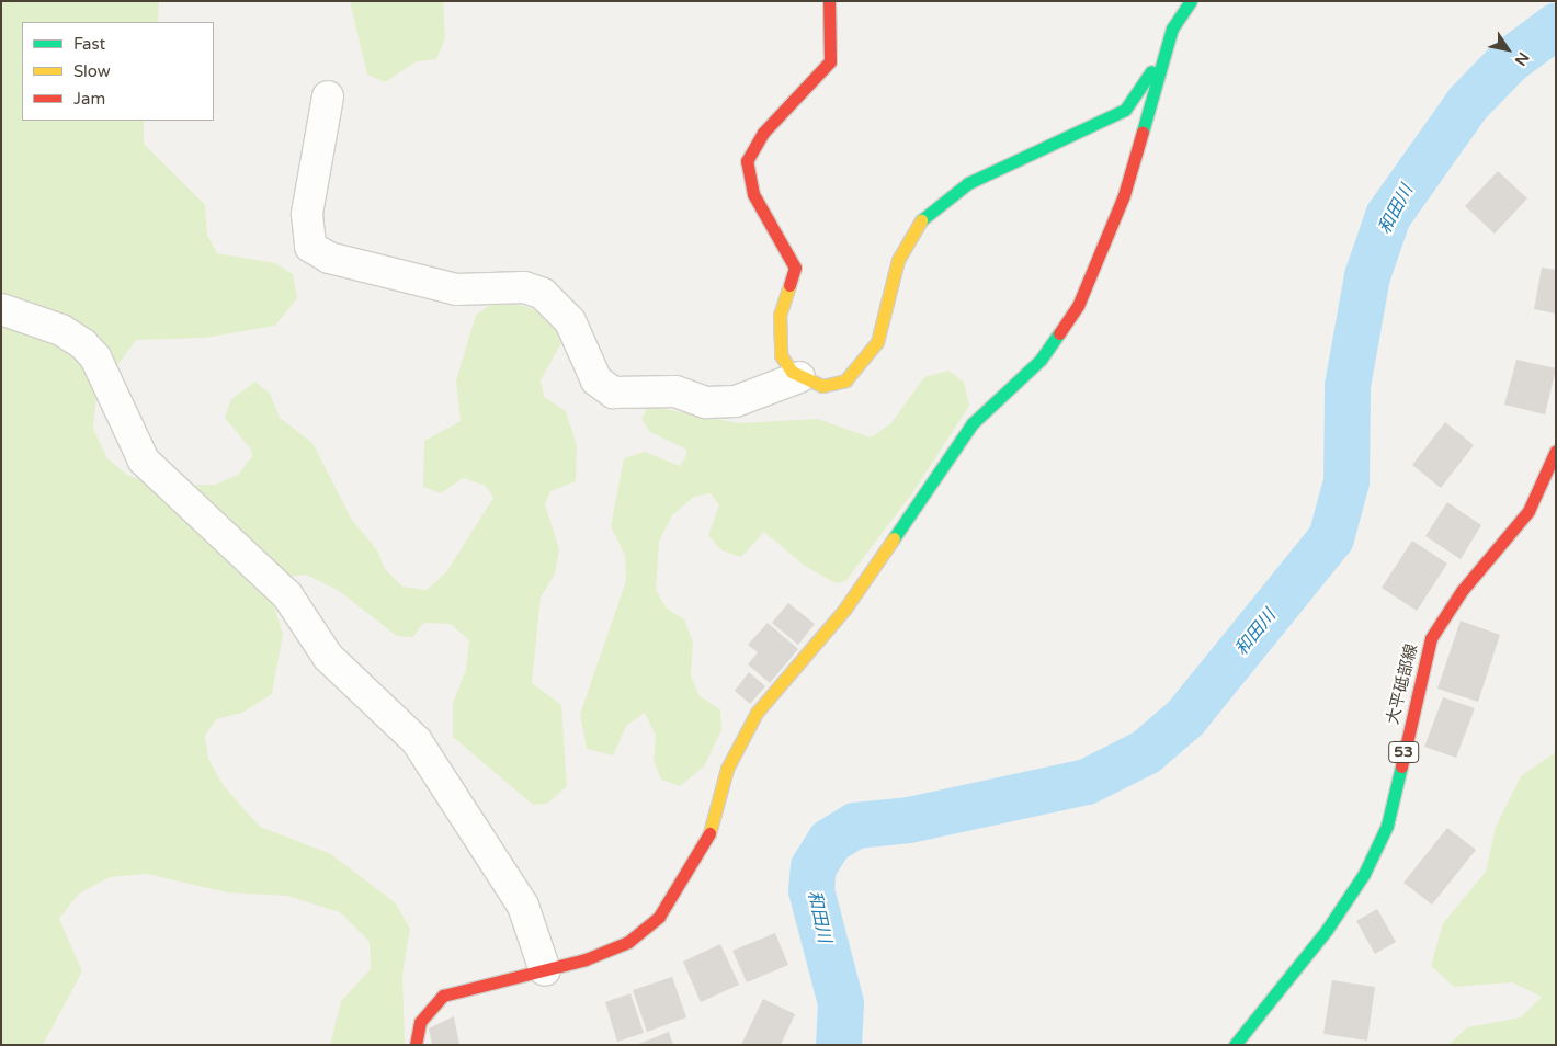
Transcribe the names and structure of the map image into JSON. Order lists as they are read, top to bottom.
{
  "streets": {
    "street": ["大平砥部線", "53"]
  },
  "water": ["和田川"],
  "legend": ["Fast", "Slow", "Jam"],
  "north": "bottom right"
}
